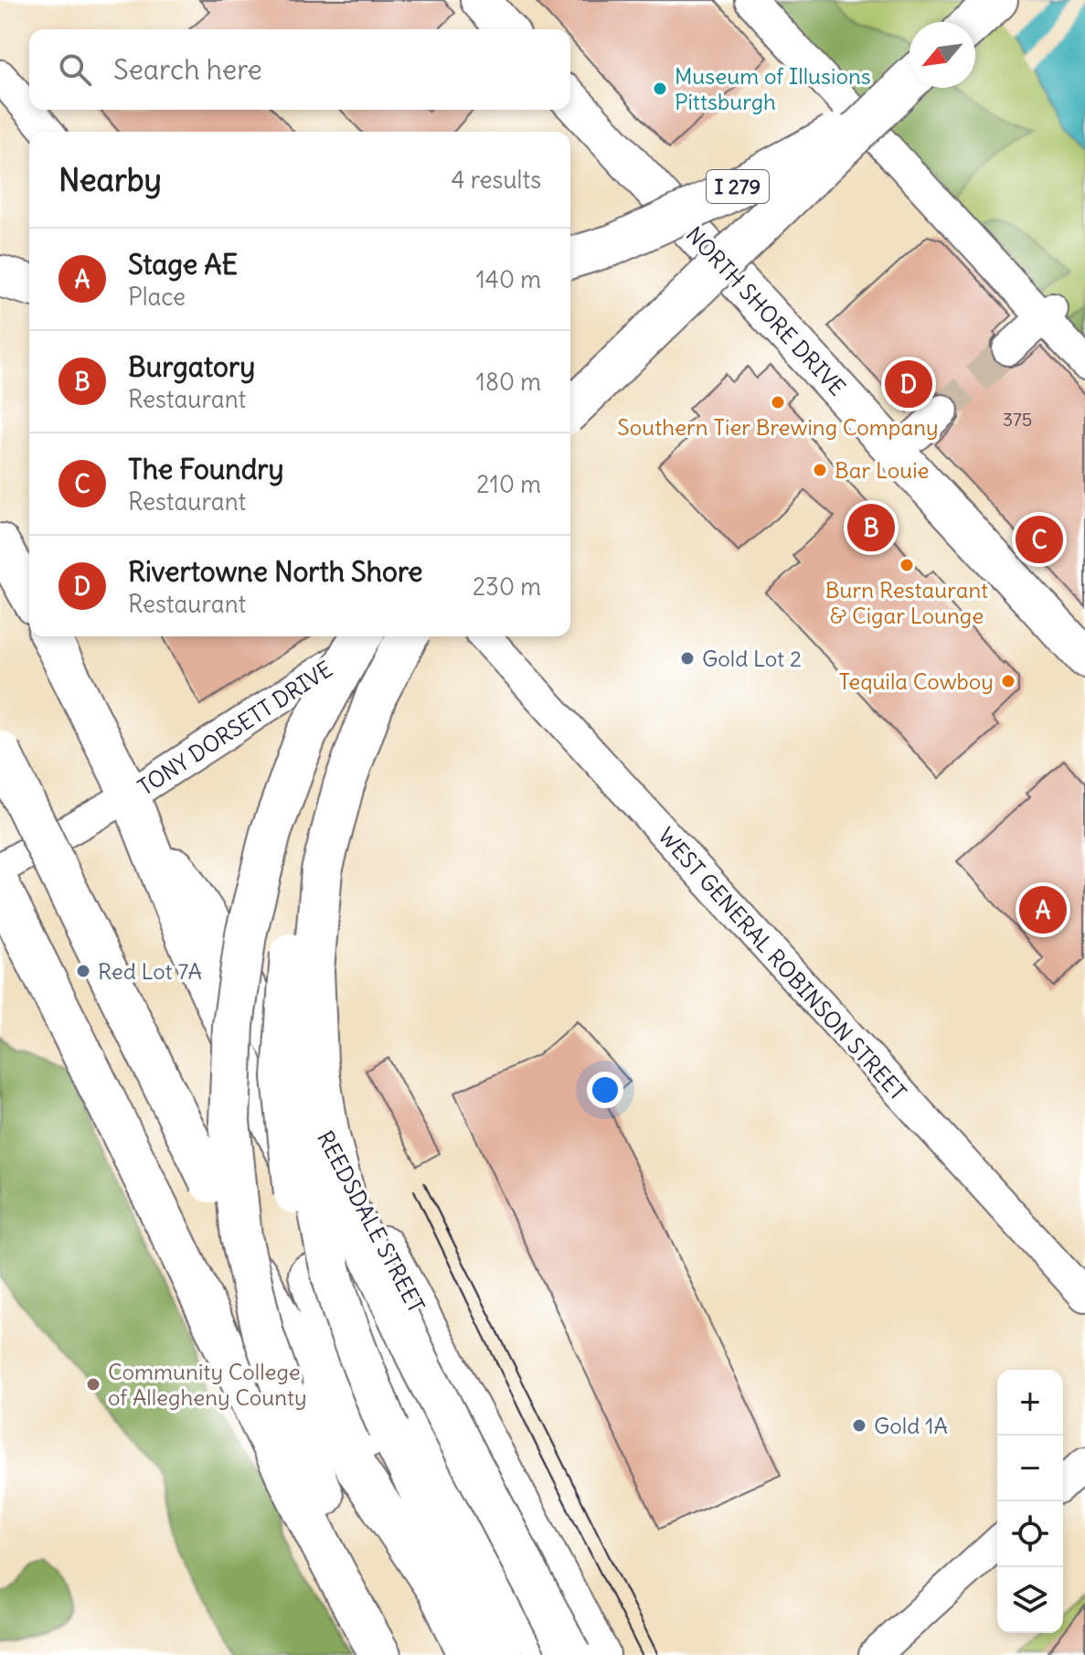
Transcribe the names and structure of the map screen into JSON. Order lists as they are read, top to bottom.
{
  "streets": {
    "highway": ["I 279"],
    "main road": ["NORTH SHORE DRIVE", "REEDSDALE STREET"],
    "street": ["TONY DORSETT DRIVE", "WEST GENERAL ROBINSON STREET"]
  },
  "crossings": [
    ["TONY DORSETT DRIVE", "REEDSDALE STREET"]
  ],
  "places": [
    "Museum of Illusions Pittsburgh",
    "Southern Tier Brewing Company",
    "Bar Louie",
    "Burn Restaurant & Cigar Lounge",
    "Gold Lot 2",
    "Tequila Cowboy",
    "Red Lot 7A",
    "Community College of Allegheny County",
    "Gold 1A"
  ],
  "house_numbers": ["375"],
  "north": "bottom left",
  "page": {
    "search": "Search here",
    "heading": ["Nearby", "4 results"],
    "list": [
      {
        "mark": "A",
        "name": "Stage AE",
        "note": "Place",
        "value": "140 m"
      },
      {
        "mark": "B",
        "name": "Burgatory",
        "note": "Restaurant",
        "value": "180 m"
      },
      {
        "mark": "C",
        "name": "The Foundry",
        "note": "Restaurant",
        "value": "210 m"
      },
      {
        "mark": "D",
        "name": "Rivertowne North Shore",
        "note": "Restaurant",
        "value": "230 m"
      }
    ],
    "pins": [
      "D",
      "B",
      "C",
      "A"
    ],
    "map_buttons": ["+", "−"]
  }
}
